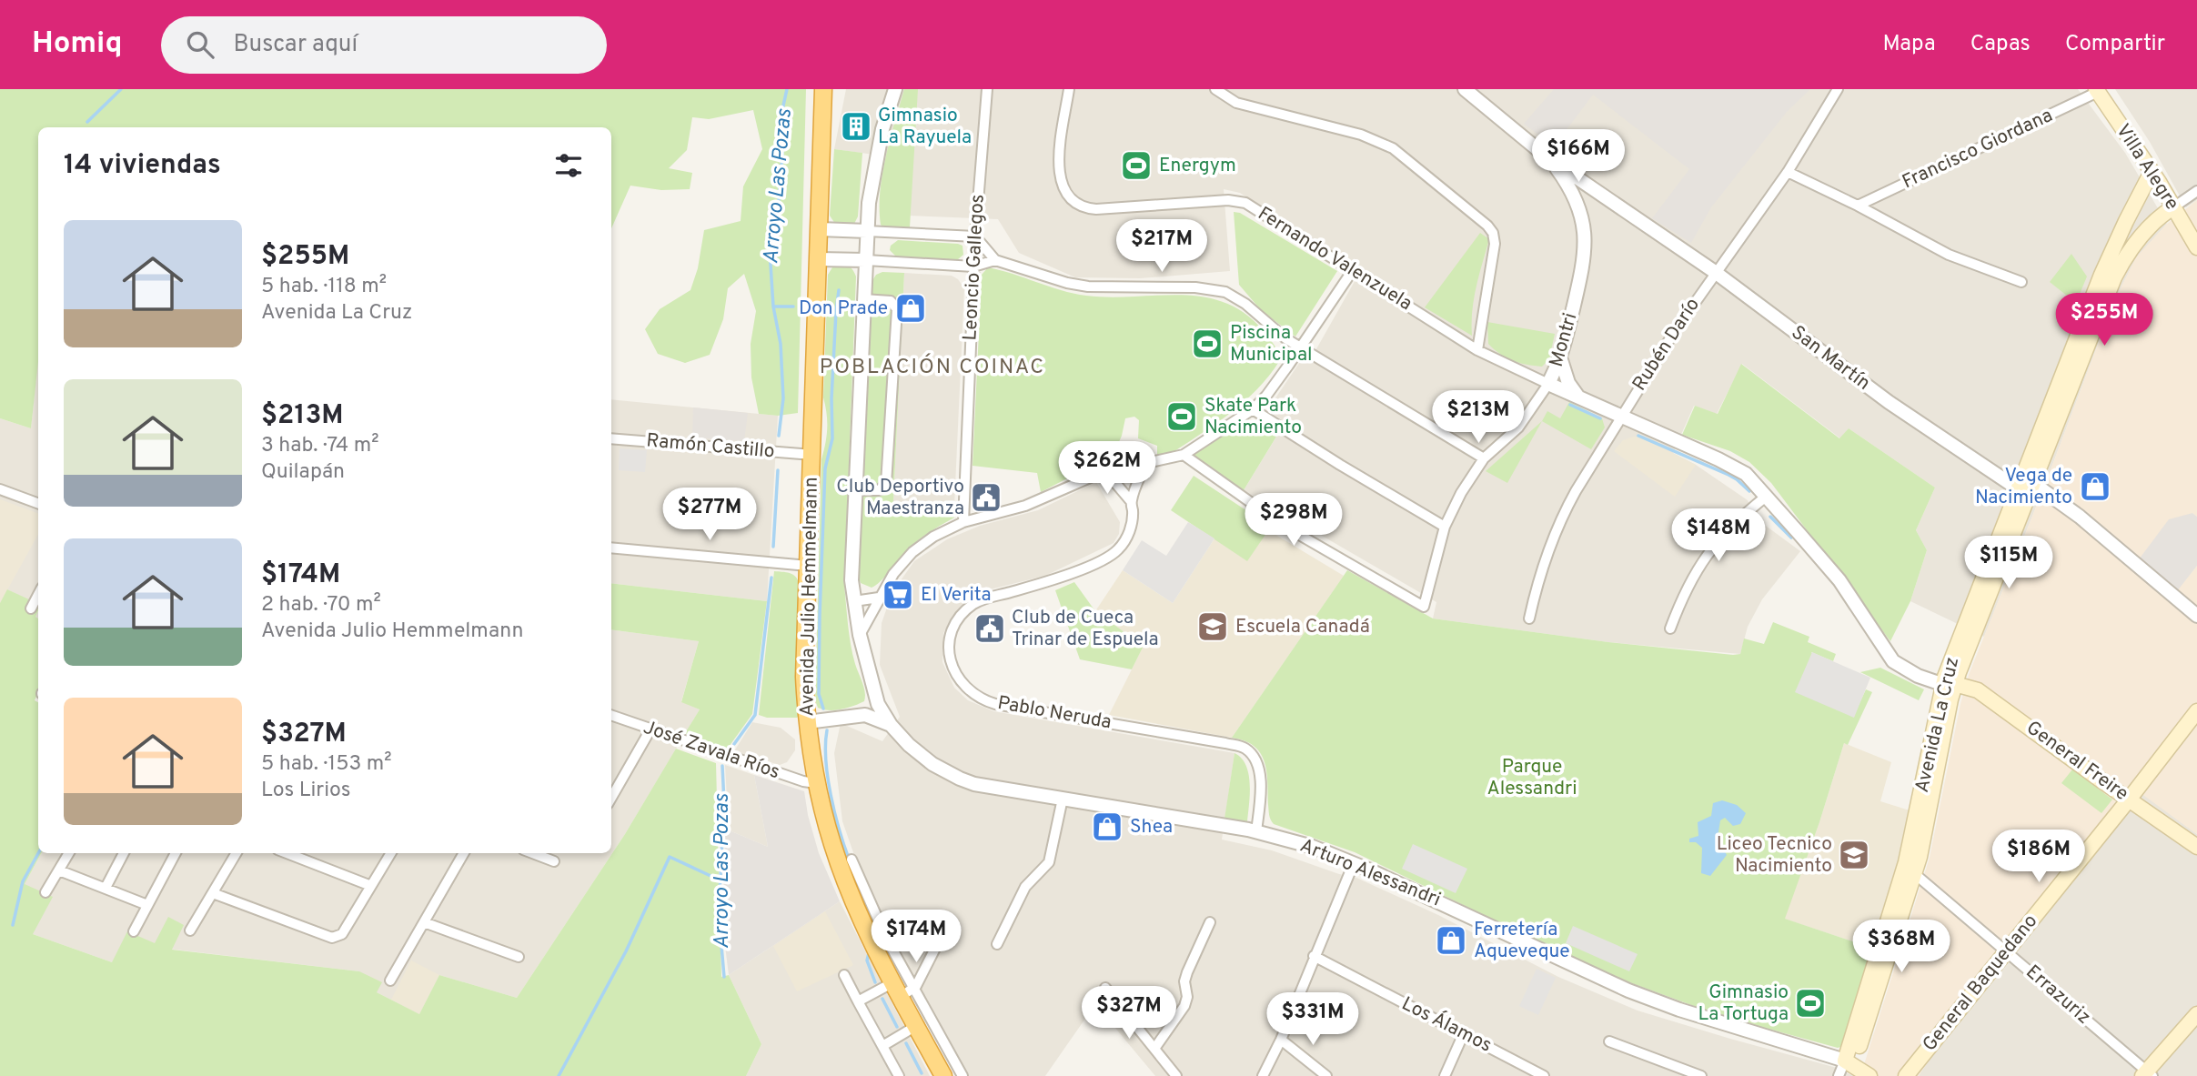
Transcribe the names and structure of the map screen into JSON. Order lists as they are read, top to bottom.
{
  "streets": {
    "highway": ["Avenida Julio Hemmelmann"],
    "main road": [
      "Villa Alegre",
      "Avenida La Cruz",
      "General Freire",
      "General Baquedano"
    ],
    "street": [
      "Francisco Giordana",
      "Fernando Valenzuela",
      "Leoncio Gallegos",
      "Montri",
      "Rubén Darío",
      "San Martín",
      "Ramón Castillo",
      "Pablo Neruda",
      "José Zavala Ríos",
      "Arturo Alessandri",
      "Errazuriz",
      "Los Álamos"
    ]
  },
  "crossings": [
    ["Francisco Giordana", "Villa Alegre"],
    ["Villa Alegre", "Avenida La Cruz"],
    ["Fernando Valenzuela", "Montri"],
    ["Fernando Valenzuela", "Rubén Darío"],
    ["Fernando Valenzuela", "Avenida La Cruz"],
    ["Fernando Valenzuela", "General Freire"],
    ["Montri", "San Martín"],
    ["Rubén Darío", "San Martín"],
    ["San Martín", "Avenida La Cruz"],
    ["Ramón Castillo", "Avenida Julio Hemmelmann"],
    ["Avenida Julio Hemmelmann", "José Zavala Ríos"],
    ["Avenida Julio Hemmelmann", "Arturo Alessandri"],
    ["Pablo Neruda", "Arturo Alessandri"],
    ["Avenida La Cruz", "General Freire"],
    ["Avenida La Cruz", "Arturo Alessandri"],
    ["Avenida La Cruz", "Errazuriz"],
    ["General Freire", "General Baquedano"],
    ["General Baquedano", "Errazuriz"]
  ],
  "districts": ["POBLACIÓN COINAC"],
  "water": ["Arroyo Las Pozas"],
  "parks": ["Parque Alessandri"],
  "places": {
    "building": ["Gimnasio La Rayuela"],
    "sports": [
      "Energym",
      "Piscina Municipal",
      "Skate Park Nacimiento",
      "Gimnasio La Tortuga"
    ],
    "shop": [
      "Don Prade",
      "Vega de Nacimiento",
      "Shea",
      "Ferretería Aqueveque"
    ],
    "public building": ["Club Deportivo Maestranza", "Club de Cueca Trinar de Espuela"],
    "supermarket": ["El Verita"],
    "school or university": ["Escuela Canadá", "Liceo Tecnico Nacimiento"]
  },
  "page": {
    "header": "Homiq",
    "search": "Buscar aquí",
    "nav": ["Mapa", "Capas", "Compartir"],
    "heading": "14 viviendas",
    "price": [
      "$166M",
      "$217M",
      "$255M",
      "$213M",
      "$262M",
      "$277M",
      "$298M",
      "$148M",
      "$115M",
      "$186M",
      "$174M",
      "$368M",
      "$327M",
      "$331M"
    ],
    "list": [
      {
        "name": "$255M",
        "note": "5 hab. · 118 m² · Avenida La Cruz"
      },
      {
        "name": "$213M",
        "note": "3 hab. · 74 m² · Quilapán"
      },
      {
        "name": "$174M",
        "note": "2 hab. · 70 m² · Avenida Julio Hemmelmann"
      },
      {
        "name": "$327M",
        "note": "5 hab. · 153 m² · Los Lirios"
      }
    ]
  }
}
